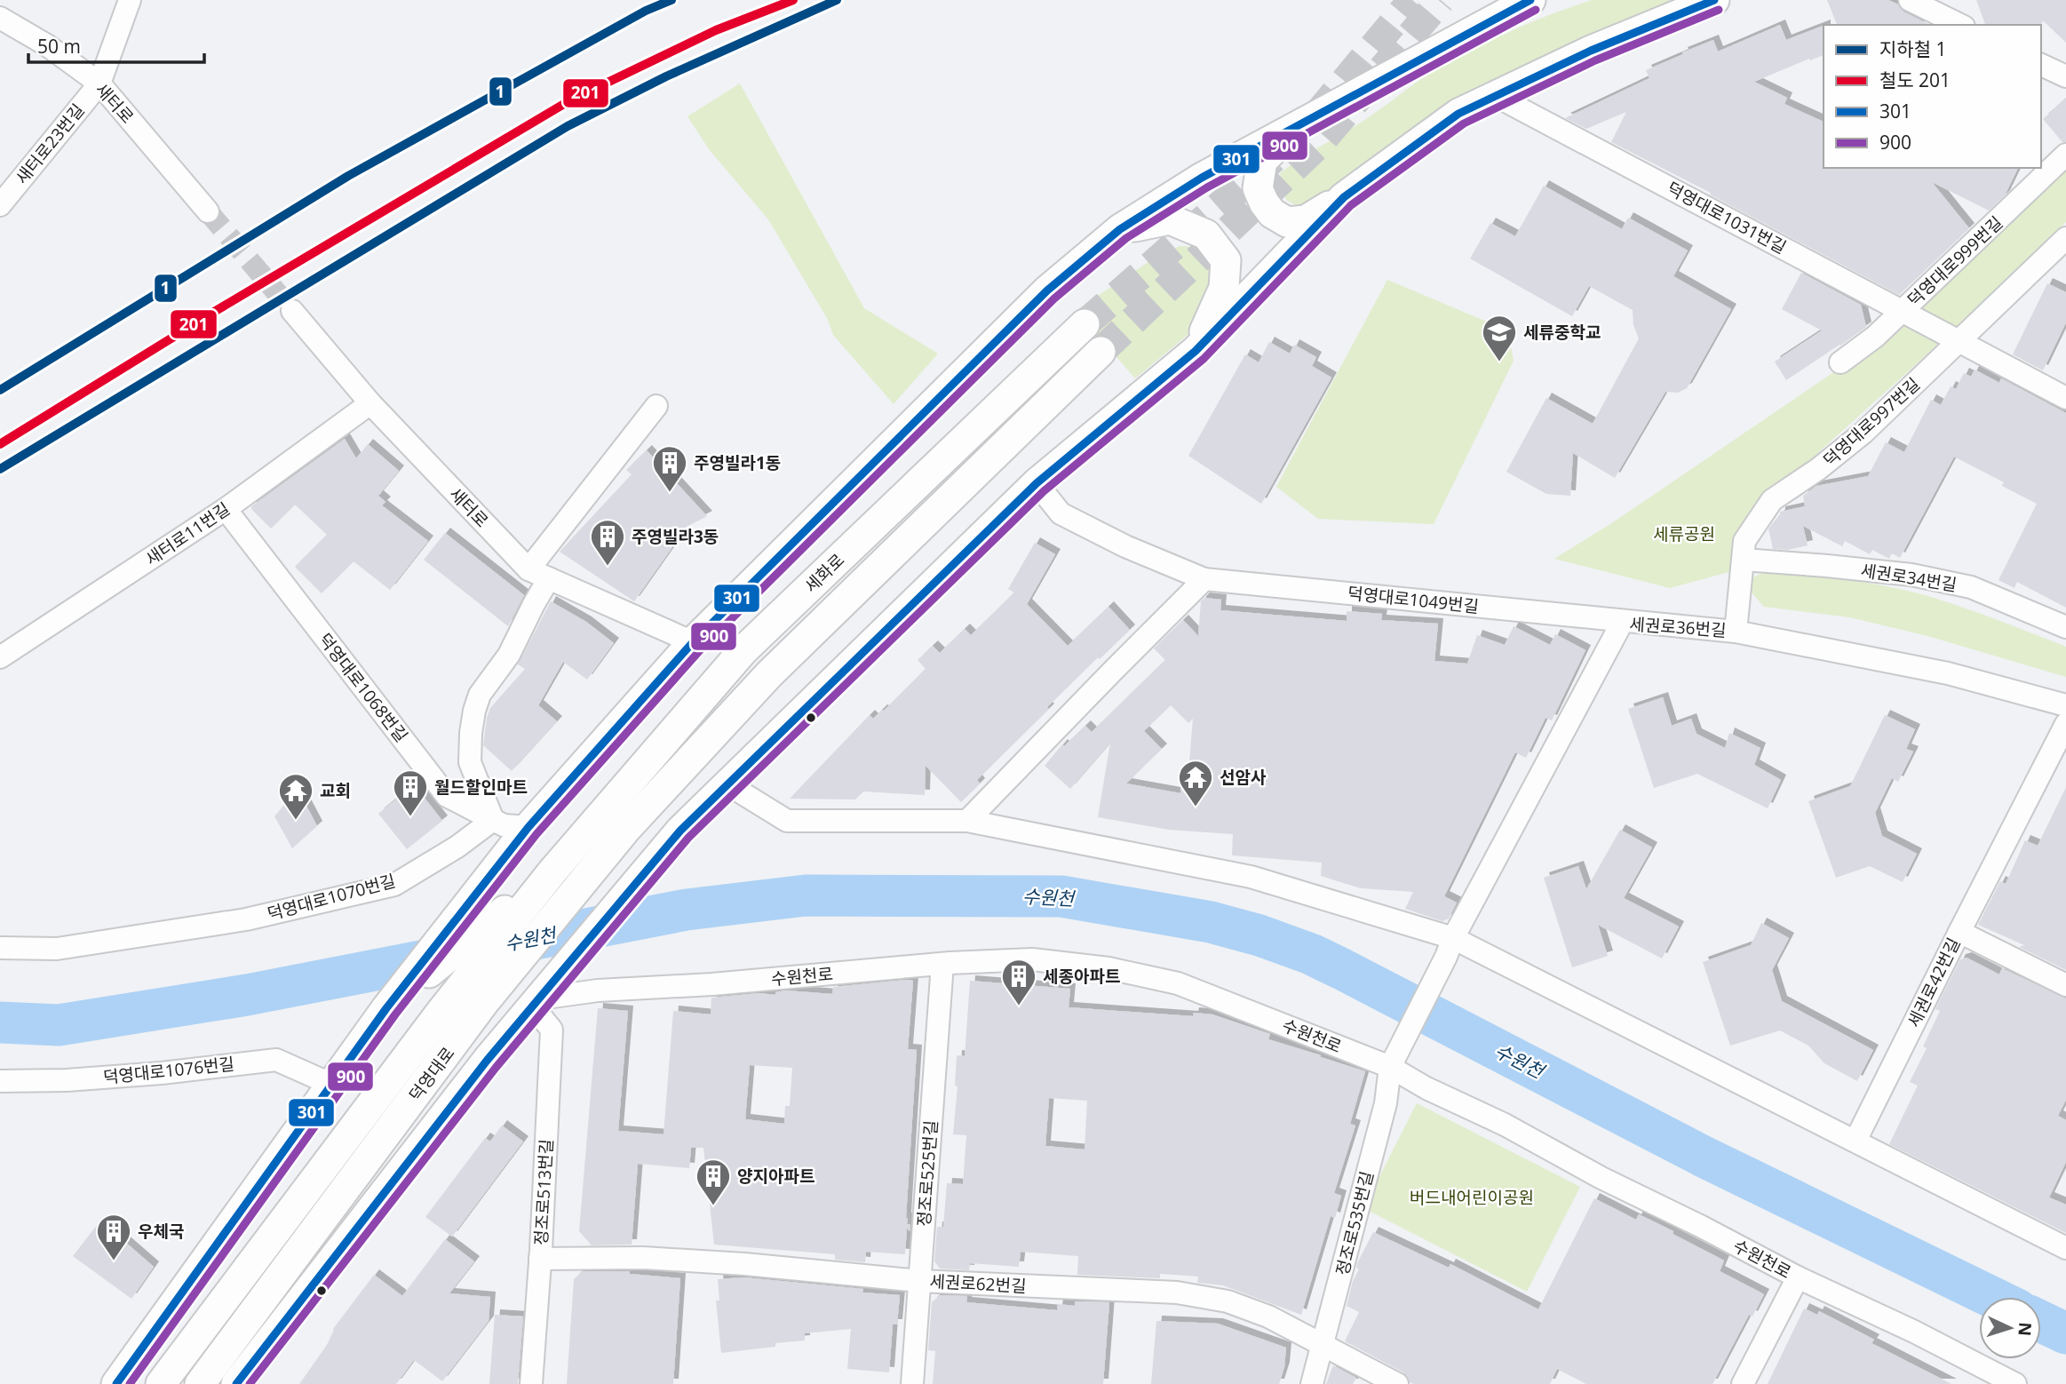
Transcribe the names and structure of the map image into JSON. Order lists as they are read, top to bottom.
{
  "streets": {
    "main road": ["세화로", "덕영대로"],
    "street": [
      "새터로",
      "새터로23번길",
      "덕영대로1031번길",
      "덕영대로999번길",
      "덕영대로997번길",
      "새터로11번길",
      "세권로34번길",
      "덕영대로1049번길",
      "세권로36번길",
      "덕영대로1068번길",
      "덕영대로1070번길",
      "수원천로",
      "세권로42번길",
      "덕영대로1076번길",
      "정조로525번길",
      "정조로513번길",
      "정조로535번길",
      "세권로62번길"
    ]
  },
  "crossings": [
    ["새터로", "새터로23번길"],
    ["새터로", "새터로11번길"],
    ["덕영대로1031번길", "덕영대로999번길"],
    ["덕영대로1031번길", "덕영대로997번길"],
    ["덕영대로1031번길", "덕영대로"],
    ["덕영대로997번길", "세권로34번길"],
    ["덕영대로997번길", "세권로36번길"],
    ["새터로11번길", "덕영대로1068번길"],
    ["세화로", "수원천로"],
    ["세화로", "덕영대로"],
    ["세화로", "정조로513번길"],
    ["덕영대로1049번길", "세권로36번길"],
    ["덕영대로1049번길", "덕영대로"],
    ["세권로36번길", "수원천로"],
    ["세권로36번길", "정조로535번길"],
    ["덕영대로1068번길", "덕영대로1070번길"],
    ["수원천로", "덕영대로"],
    ["수원천로", "정조로525번길"],
    ["수원천로", "정조로513번길"],
    ["수원천로", "정조로535번길"],
    ["덕영대로", "정조로513번길"],
    ["정조로525번길", "세권로62번길"],
    ["정조로513번길", "세권로62번길"],
    ["정조로535번길", "세권로62번길"]
  ],
  "water": ["수원천"],
  "parks": ["세류공원", "버드내어린이공원"],
  "places": {
    "school or university": ["세류중학교"],
    "building": [
      "주영빌라1동",
      "주영빌라3동",
      "월드할인마트",
      "세종아파트",
      "양지아파트",
      "우체국"
    ],
    "temple": ["선암사", "교회"]
  },
  "lines": [
    "metro line 1",
    "rail line 201",
    "transit line 301",
    "transit line 900"
  ],
  "legend": [
    "지하철 1",
    "철도 201",
    "301",
    "900"
  ],
  "scale_bar": "50 m",
  "north": "right"
}
